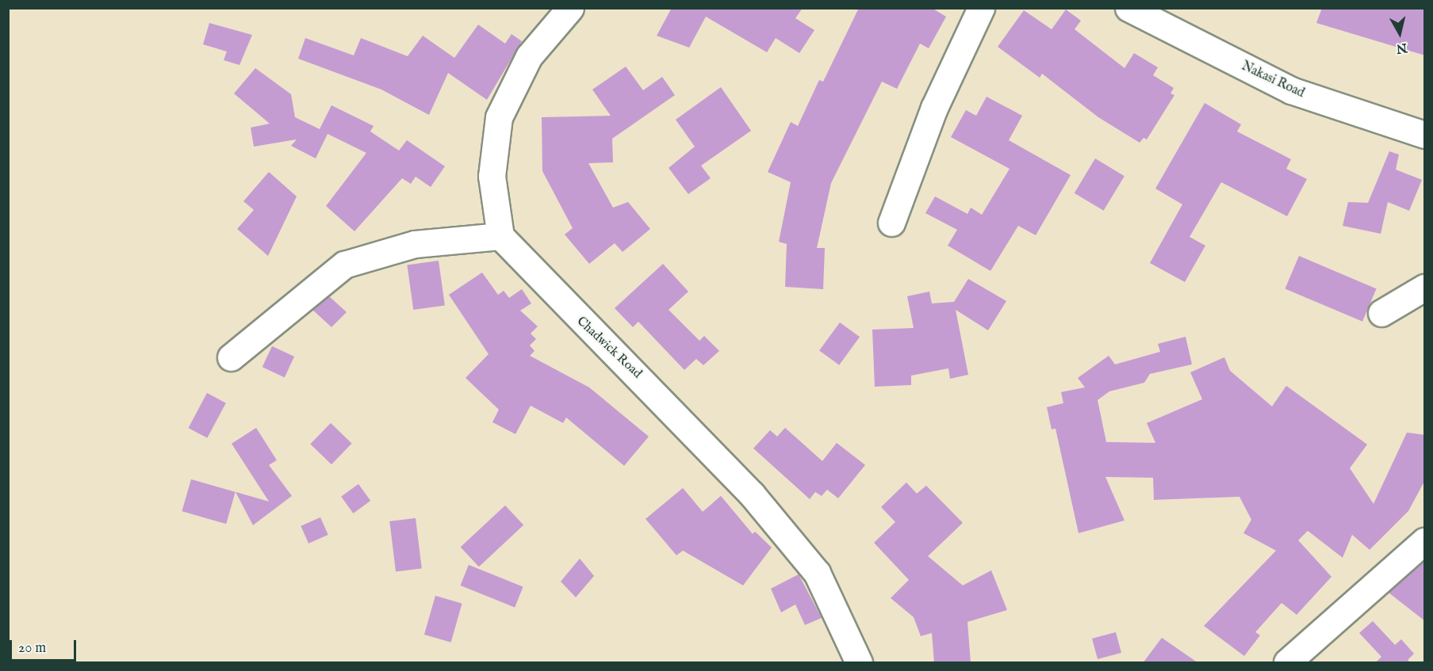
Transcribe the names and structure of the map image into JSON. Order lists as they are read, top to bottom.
{
  "streets": {
    "street": ["Nakasi Road", "Chadwick Road"]
  },
  "scale_bar": "20 m",
  "north": "bottom"
}
